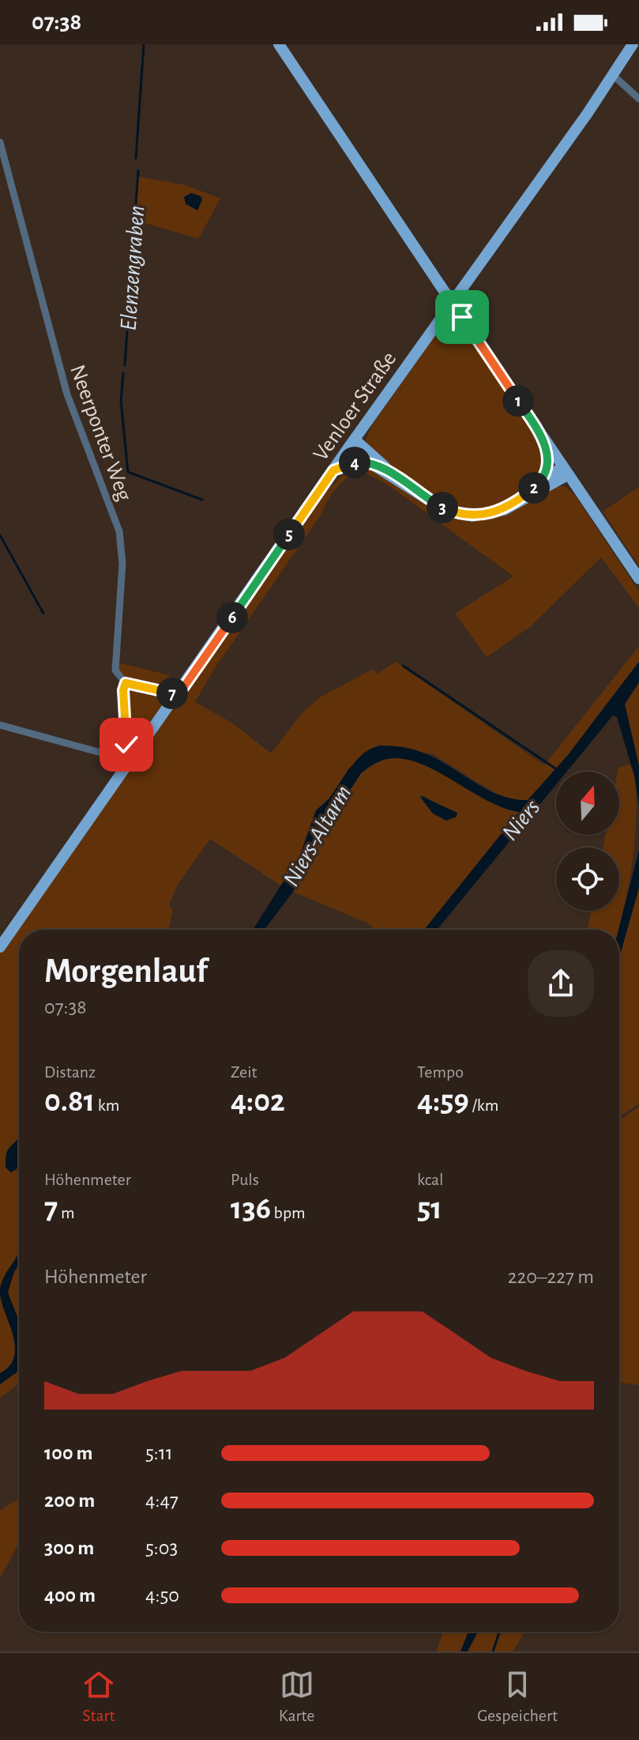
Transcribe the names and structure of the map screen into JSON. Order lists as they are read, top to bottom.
{
  "streets": {
    "main road": ["Venloer Straße"],
    "street": ["Neerponter Weg"]
  },
  "water": ["Elenzengraben", "Niers", "Niers-Altarm"],
  "north": "top",
  "page": {
    "status": "07:38",
    "pins": [
      "1",
      "4",
      "2",
      "3",
      "5",
      "6",
      "7"
    ],
    "heading": ["Morgenlauf", "07:38"],
    "stats": [
      ["Distanz", "0.81 km"],
      ["Zeit", "4:02"],
      ["Tempo", "4:59 /km"],
      ["Höhenmeter", "7 m"],
      ["Puls", "136 bpm"],
      ["kcal", "51"]
    ],
    "chart": ["Höhenmeter", "220–227 m"],
    "list": [
      {
        "name": "100 m",
        "note": "5:11"
      },
      {
        "name": "200 m",
        "note": "4:47"
      },
      {
        "name": "300 m",
        "note": "5:03"
      },
      {
        "name": "400 m",
        "note": "4:50"
      }
    ],
    "tabs": ["Start", "Karte", "Gespeichert"]
  }
}
